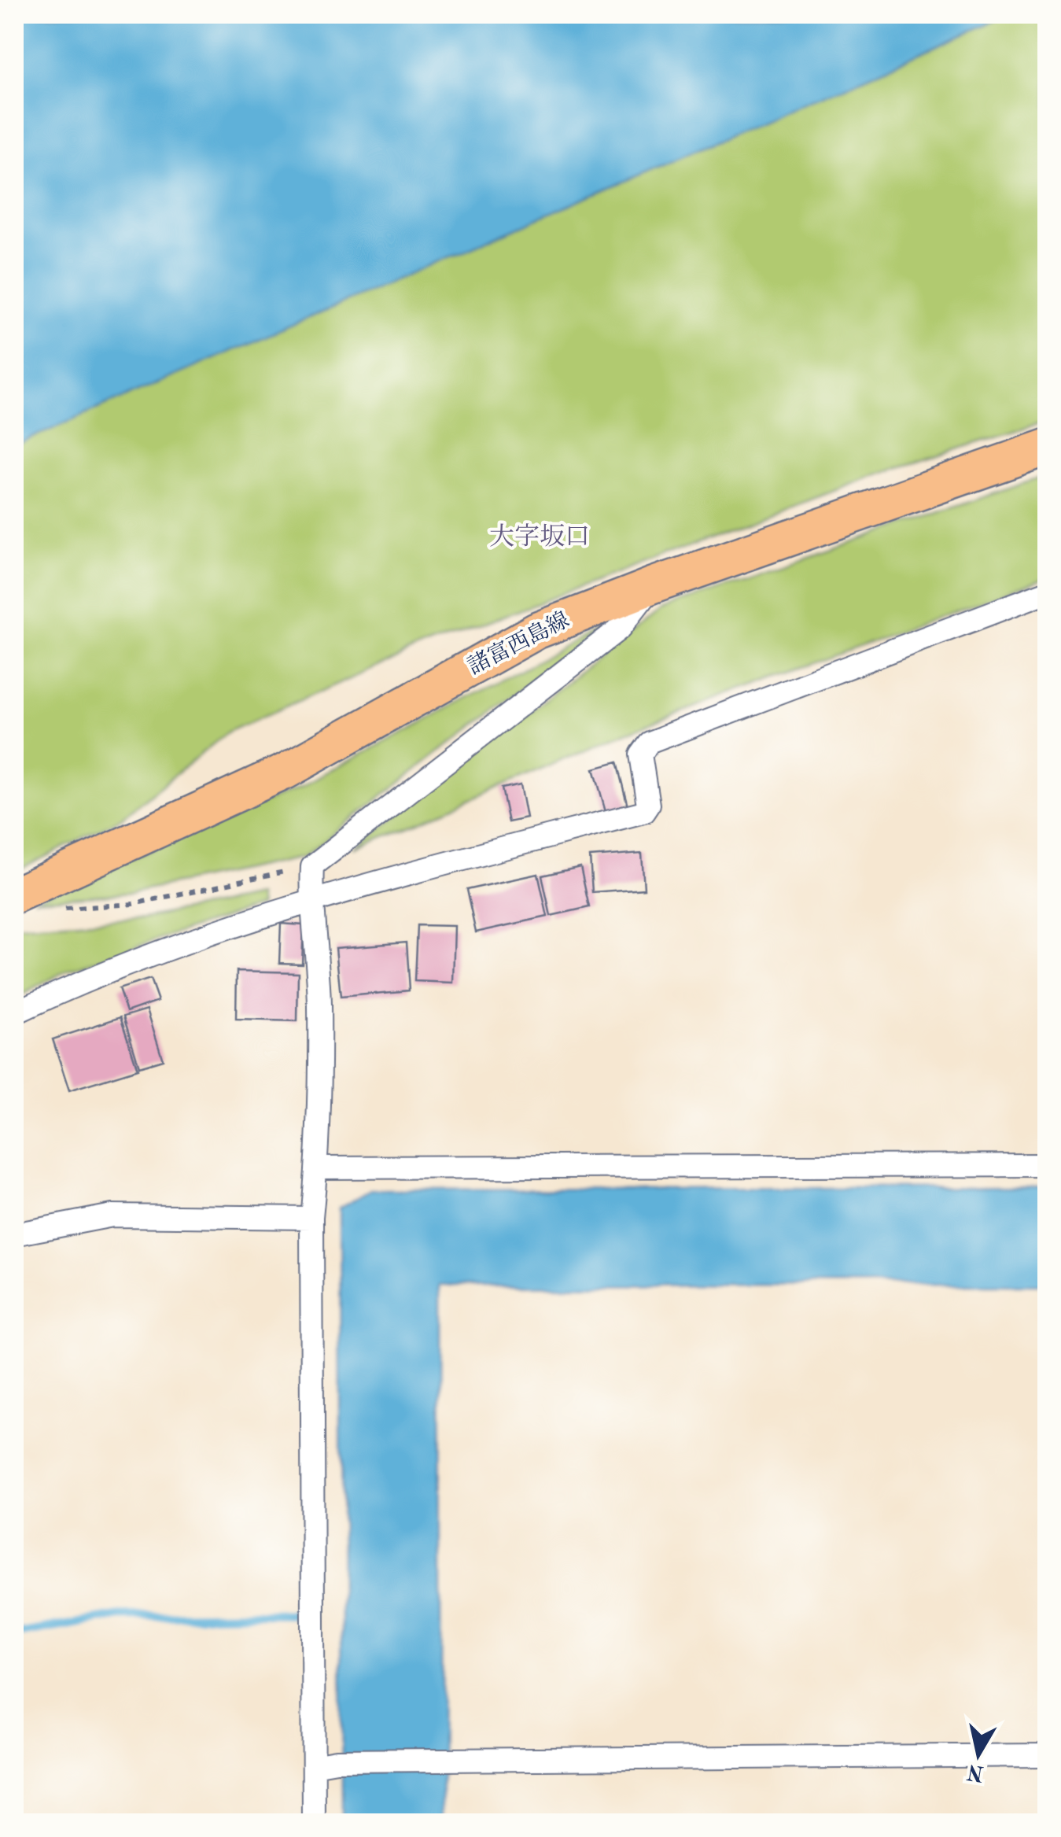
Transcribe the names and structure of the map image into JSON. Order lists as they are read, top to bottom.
{
  "streets": {
    "main road": ["諸富西島線"]
  },
  "districts": ["大字坂口"],
  "north": "bottom"
}
